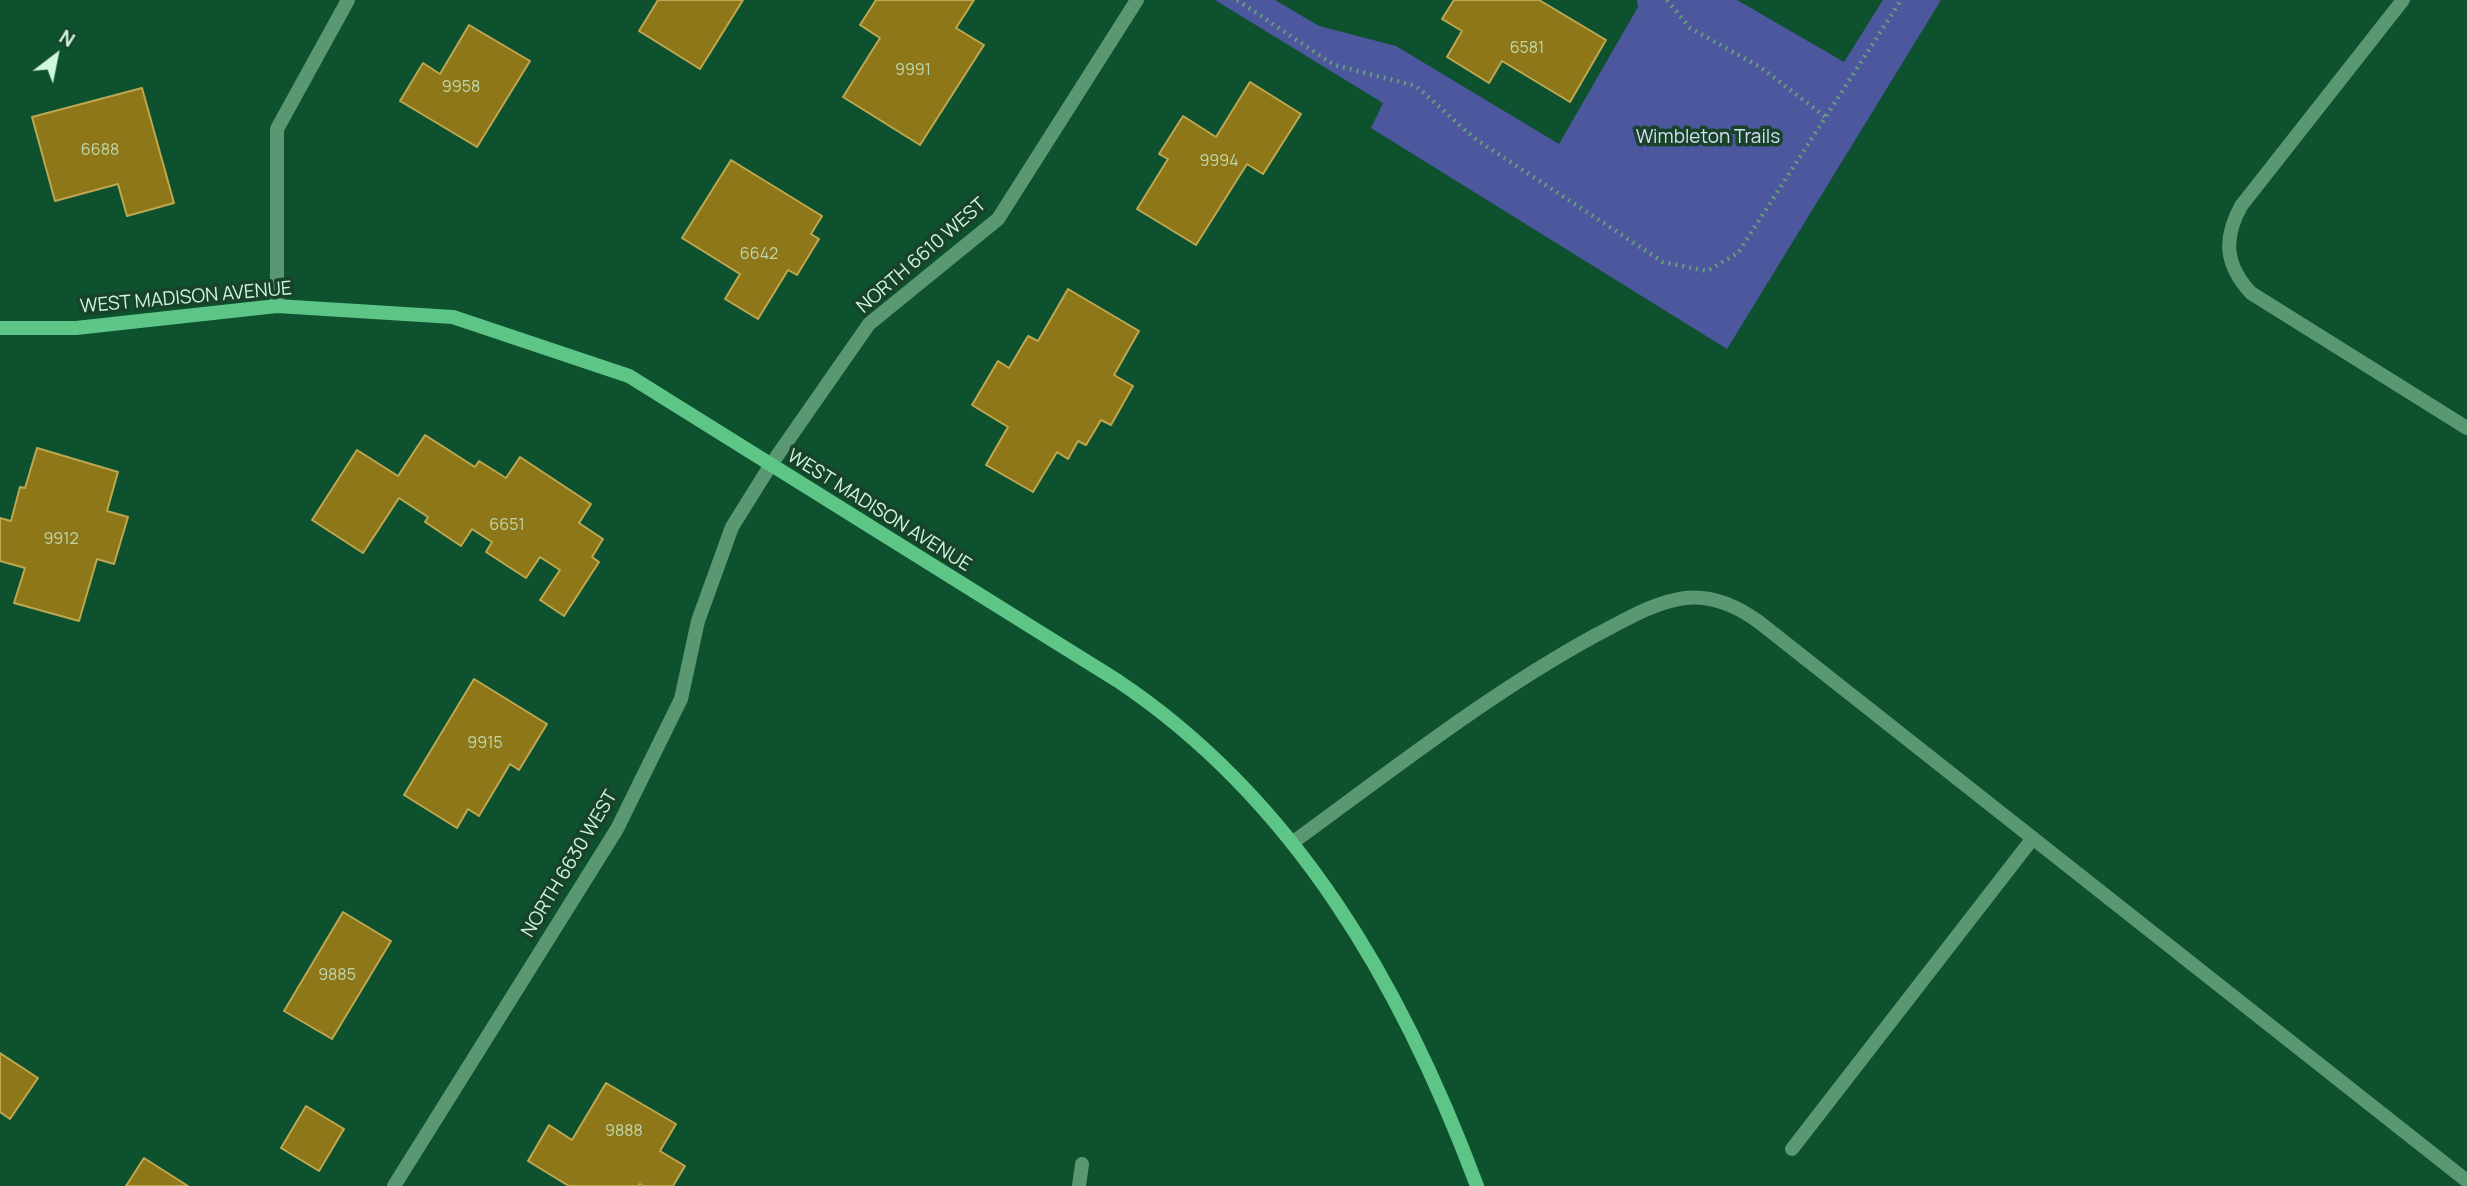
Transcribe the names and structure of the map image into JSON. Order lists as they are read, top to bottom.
{
  "streets": {
    "street": ["NORTH 6610 WEST", "WEST MADISON AVENUE", "NORTH 6630 WEST"]
  },
  "crossings": [
    ["NORTH 6610 WEST", "WEST MADISON AVENUE"],
    ["NORTH 6610 WEST", "NORTH 6630 WEST"],
    ["WEST MADISON AVENUE", "NORTH 6630 WEST"]
  ],
  "parks": ["Wimbleton Trails"],
  "house_numbers": [
    "6581",
    "9991",
    "9958",
    "6688",
    "9994",
    "6642",
    "6651",
    "9912",
    "9915",
    "9885",
    "9888"
  ],
  "north": "top right"
}
